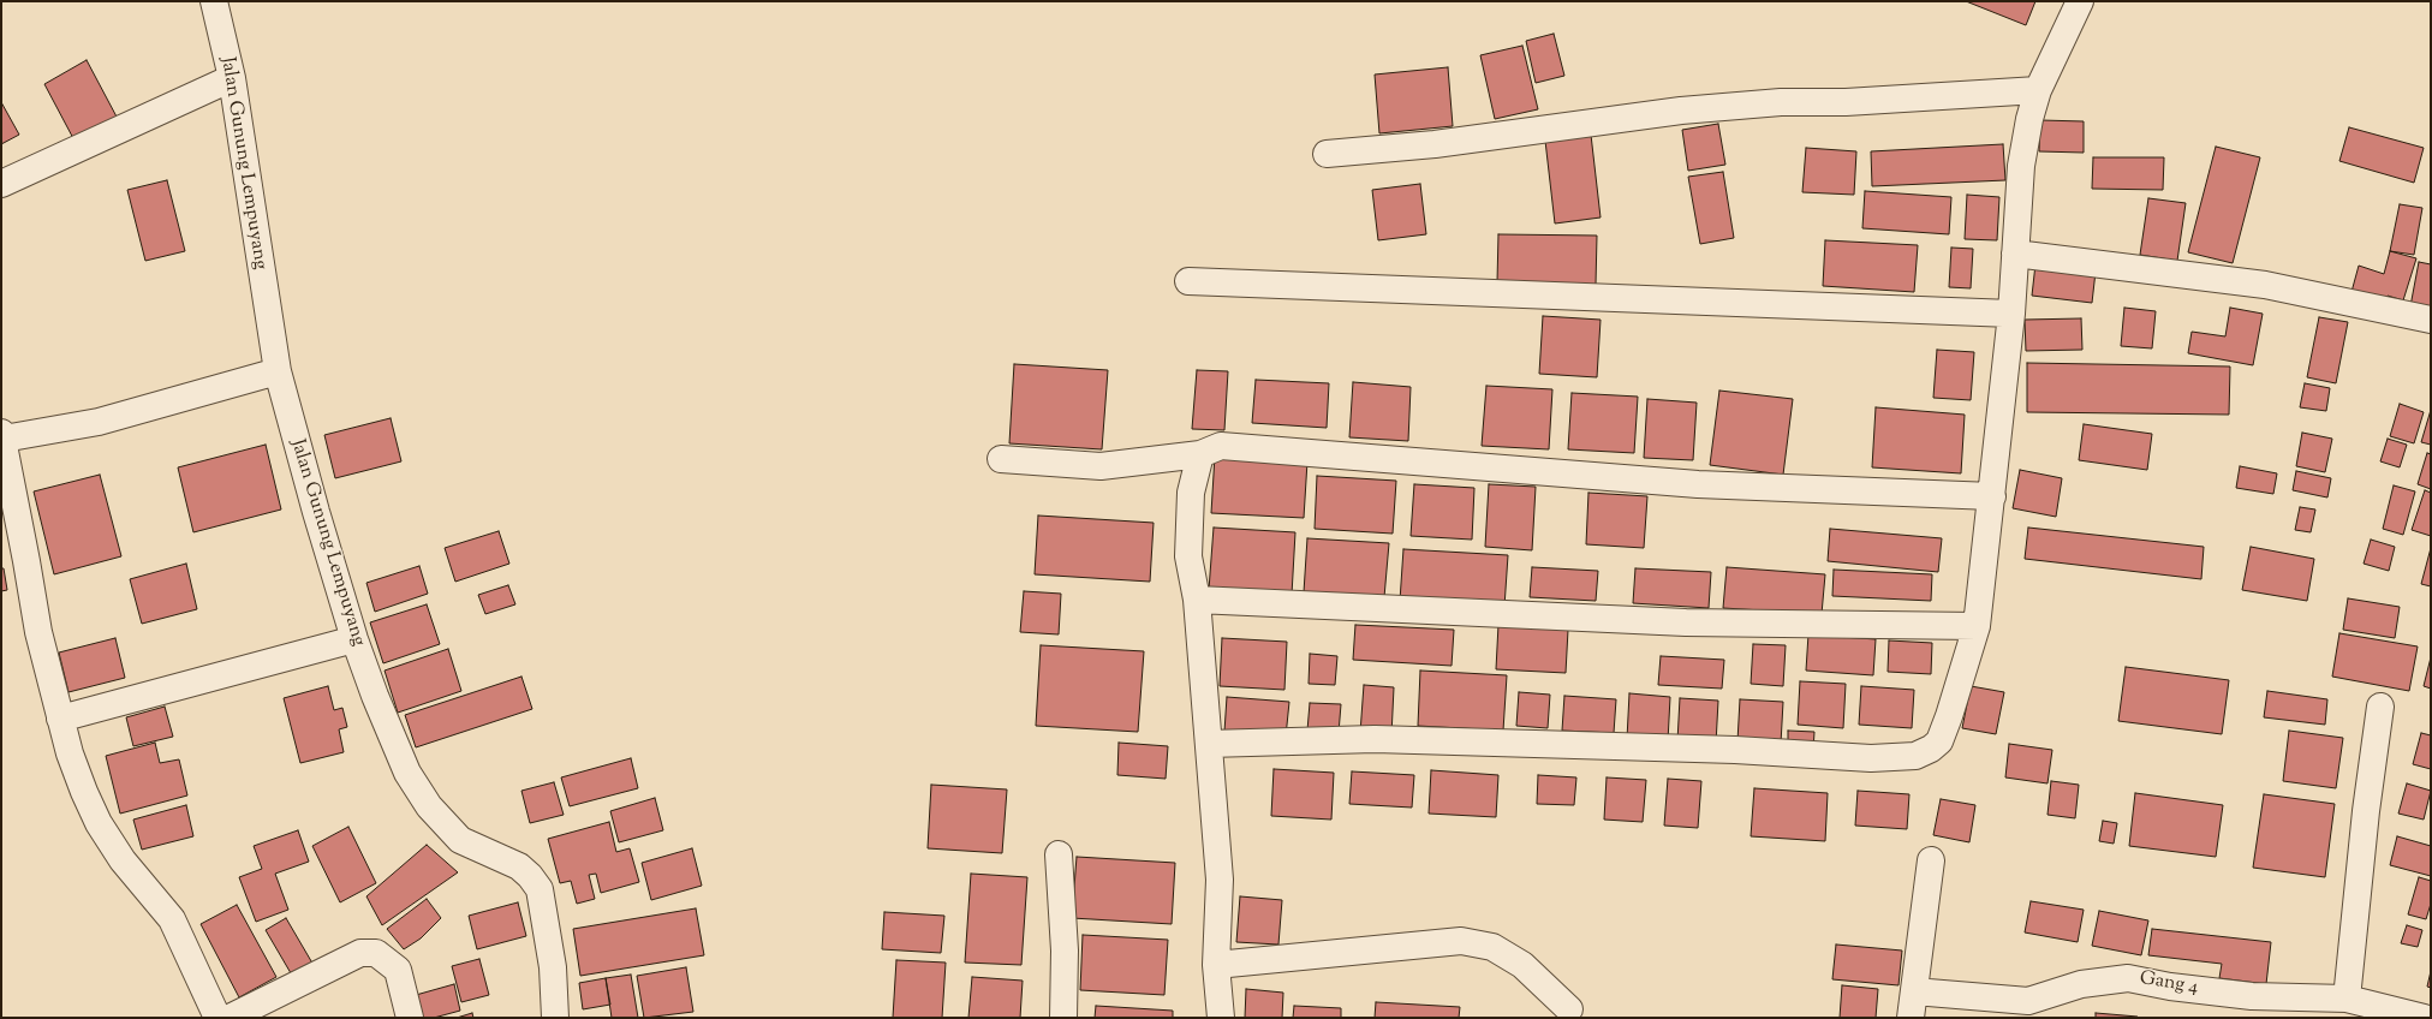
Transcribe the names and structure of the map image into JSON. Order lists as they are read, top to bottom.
{
  "streets": {
    "street": ["Jalan Gunung Lempuyang", "Gang 4"]
  }
}
